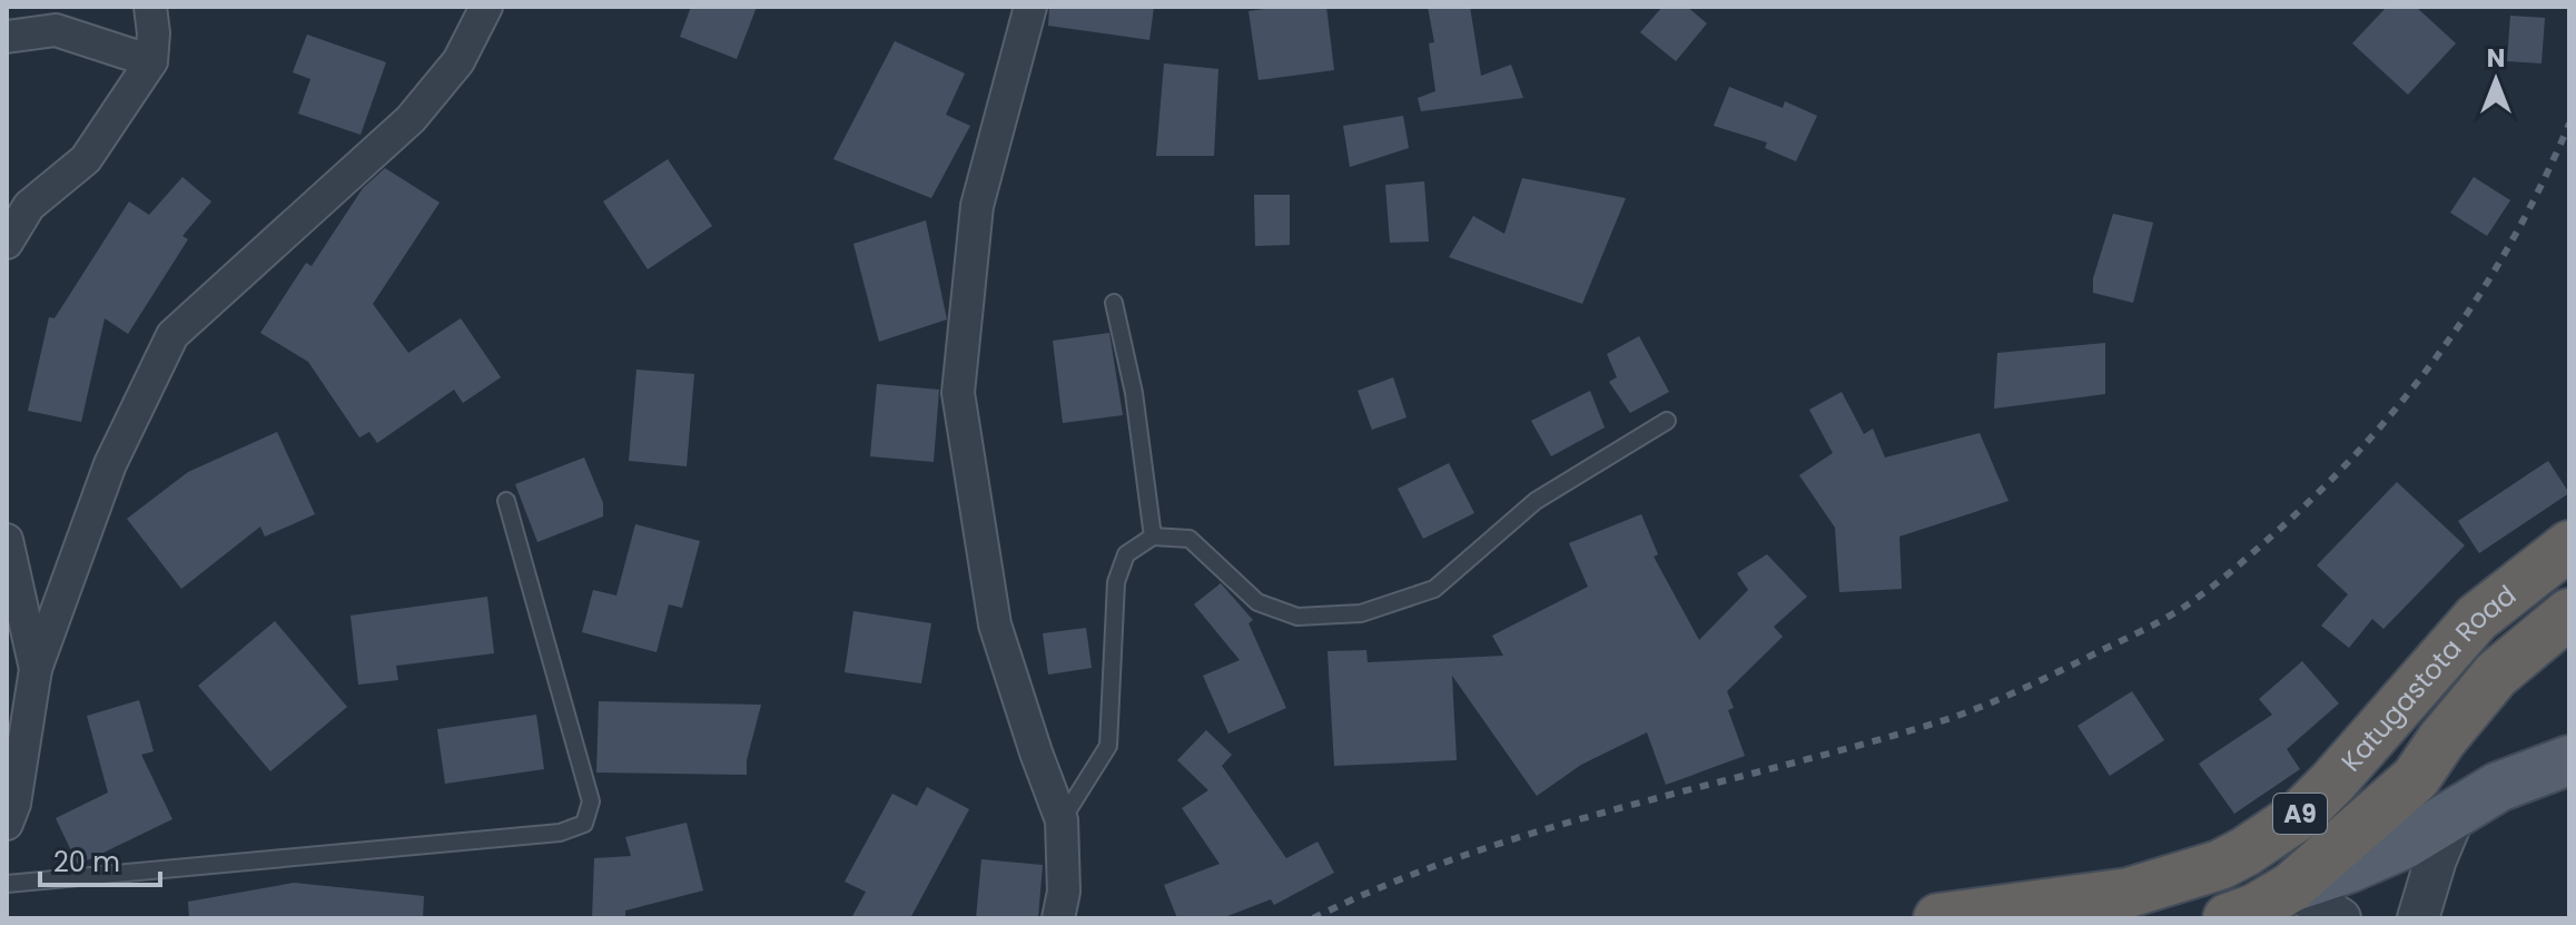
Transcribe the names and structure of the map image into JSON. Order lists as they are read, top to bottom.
{
  "streets": {
    "highway": ["Katugastota Road", "A9"]
  },
  "scale_bar": "20 m",
  "north": "top"
}
